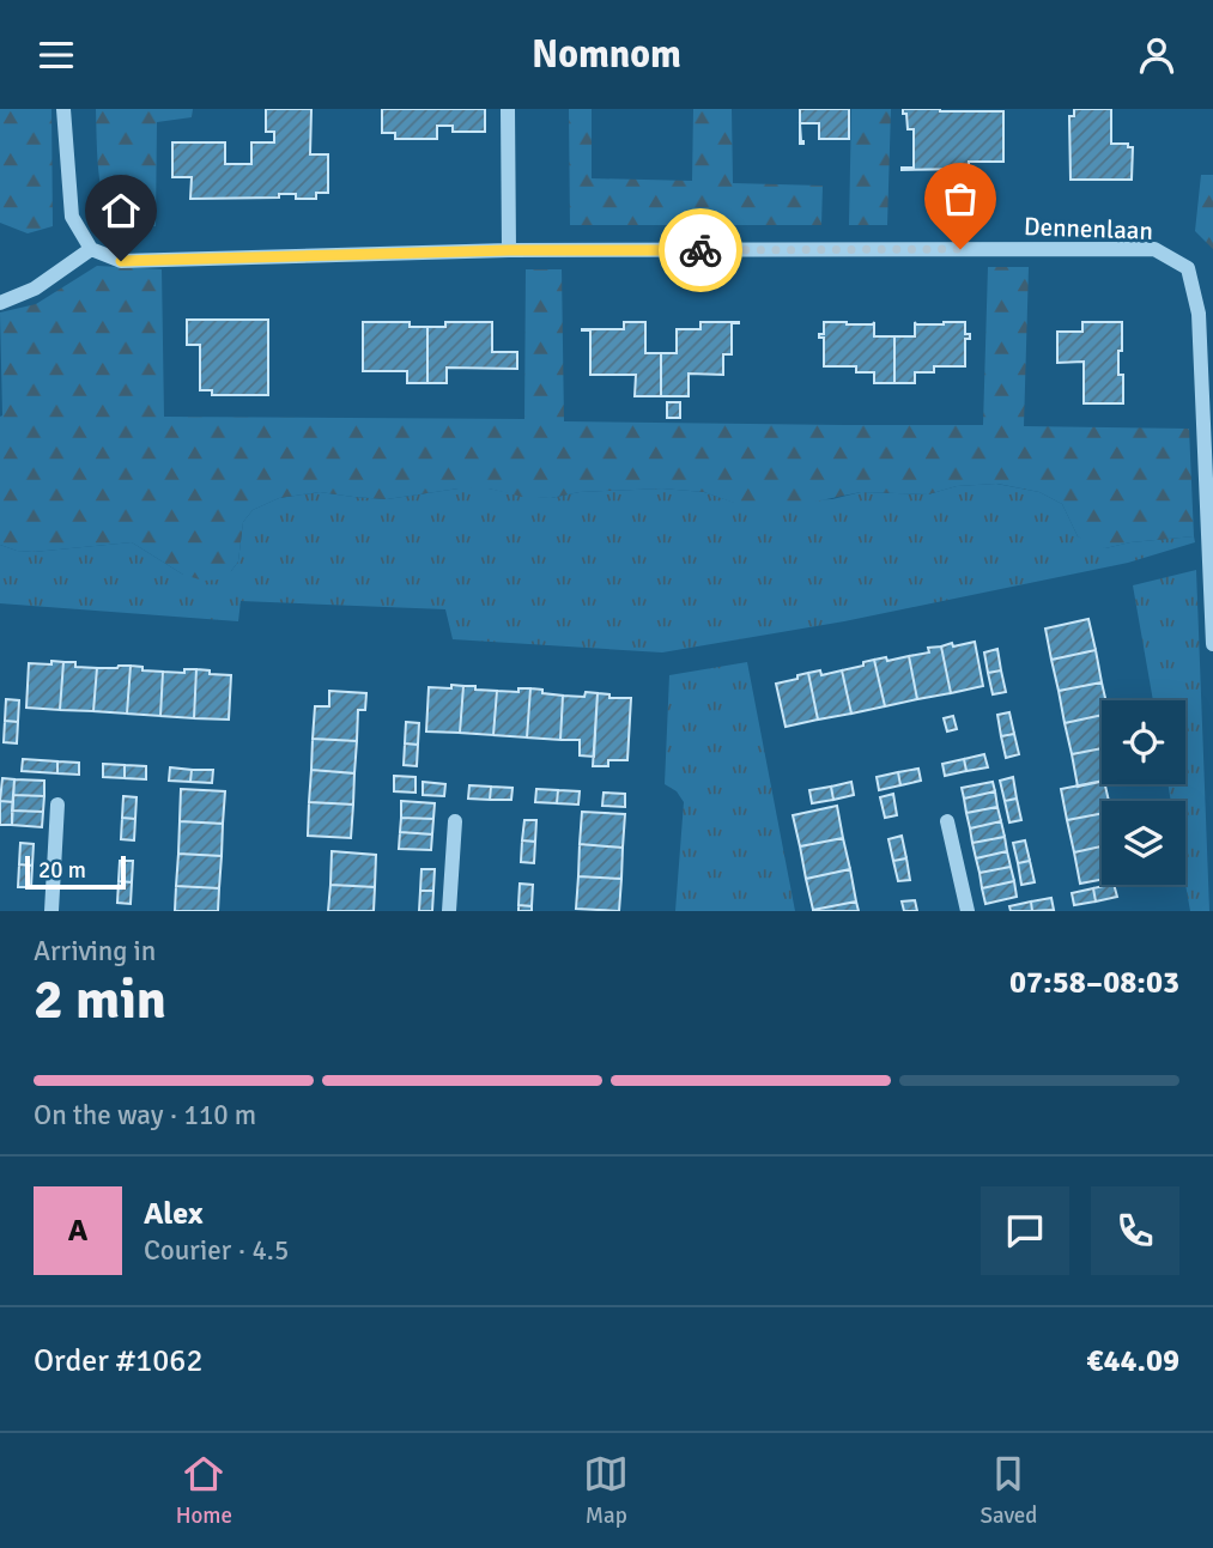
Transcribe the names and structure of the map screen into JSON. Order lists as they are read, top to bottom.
{
  "streets": {
    "street": ["Dennenlaan"]
  },
  "scale_bar": "20 m",
  "page": {
    "header": "Nomnom",
    "scale": "20 m",
    "heading": ["2 min", "Arriving in", "07:58–08:03"],
    "panel": [
      "Alex",
      "Courier · 4.5",
      "Order #1062",
      "€44.09"
    ],
    "bar": "On the way · 110 m",
    "round": "A",
    "tabs": ["Home", "Map", "Saved"]
  }
}
